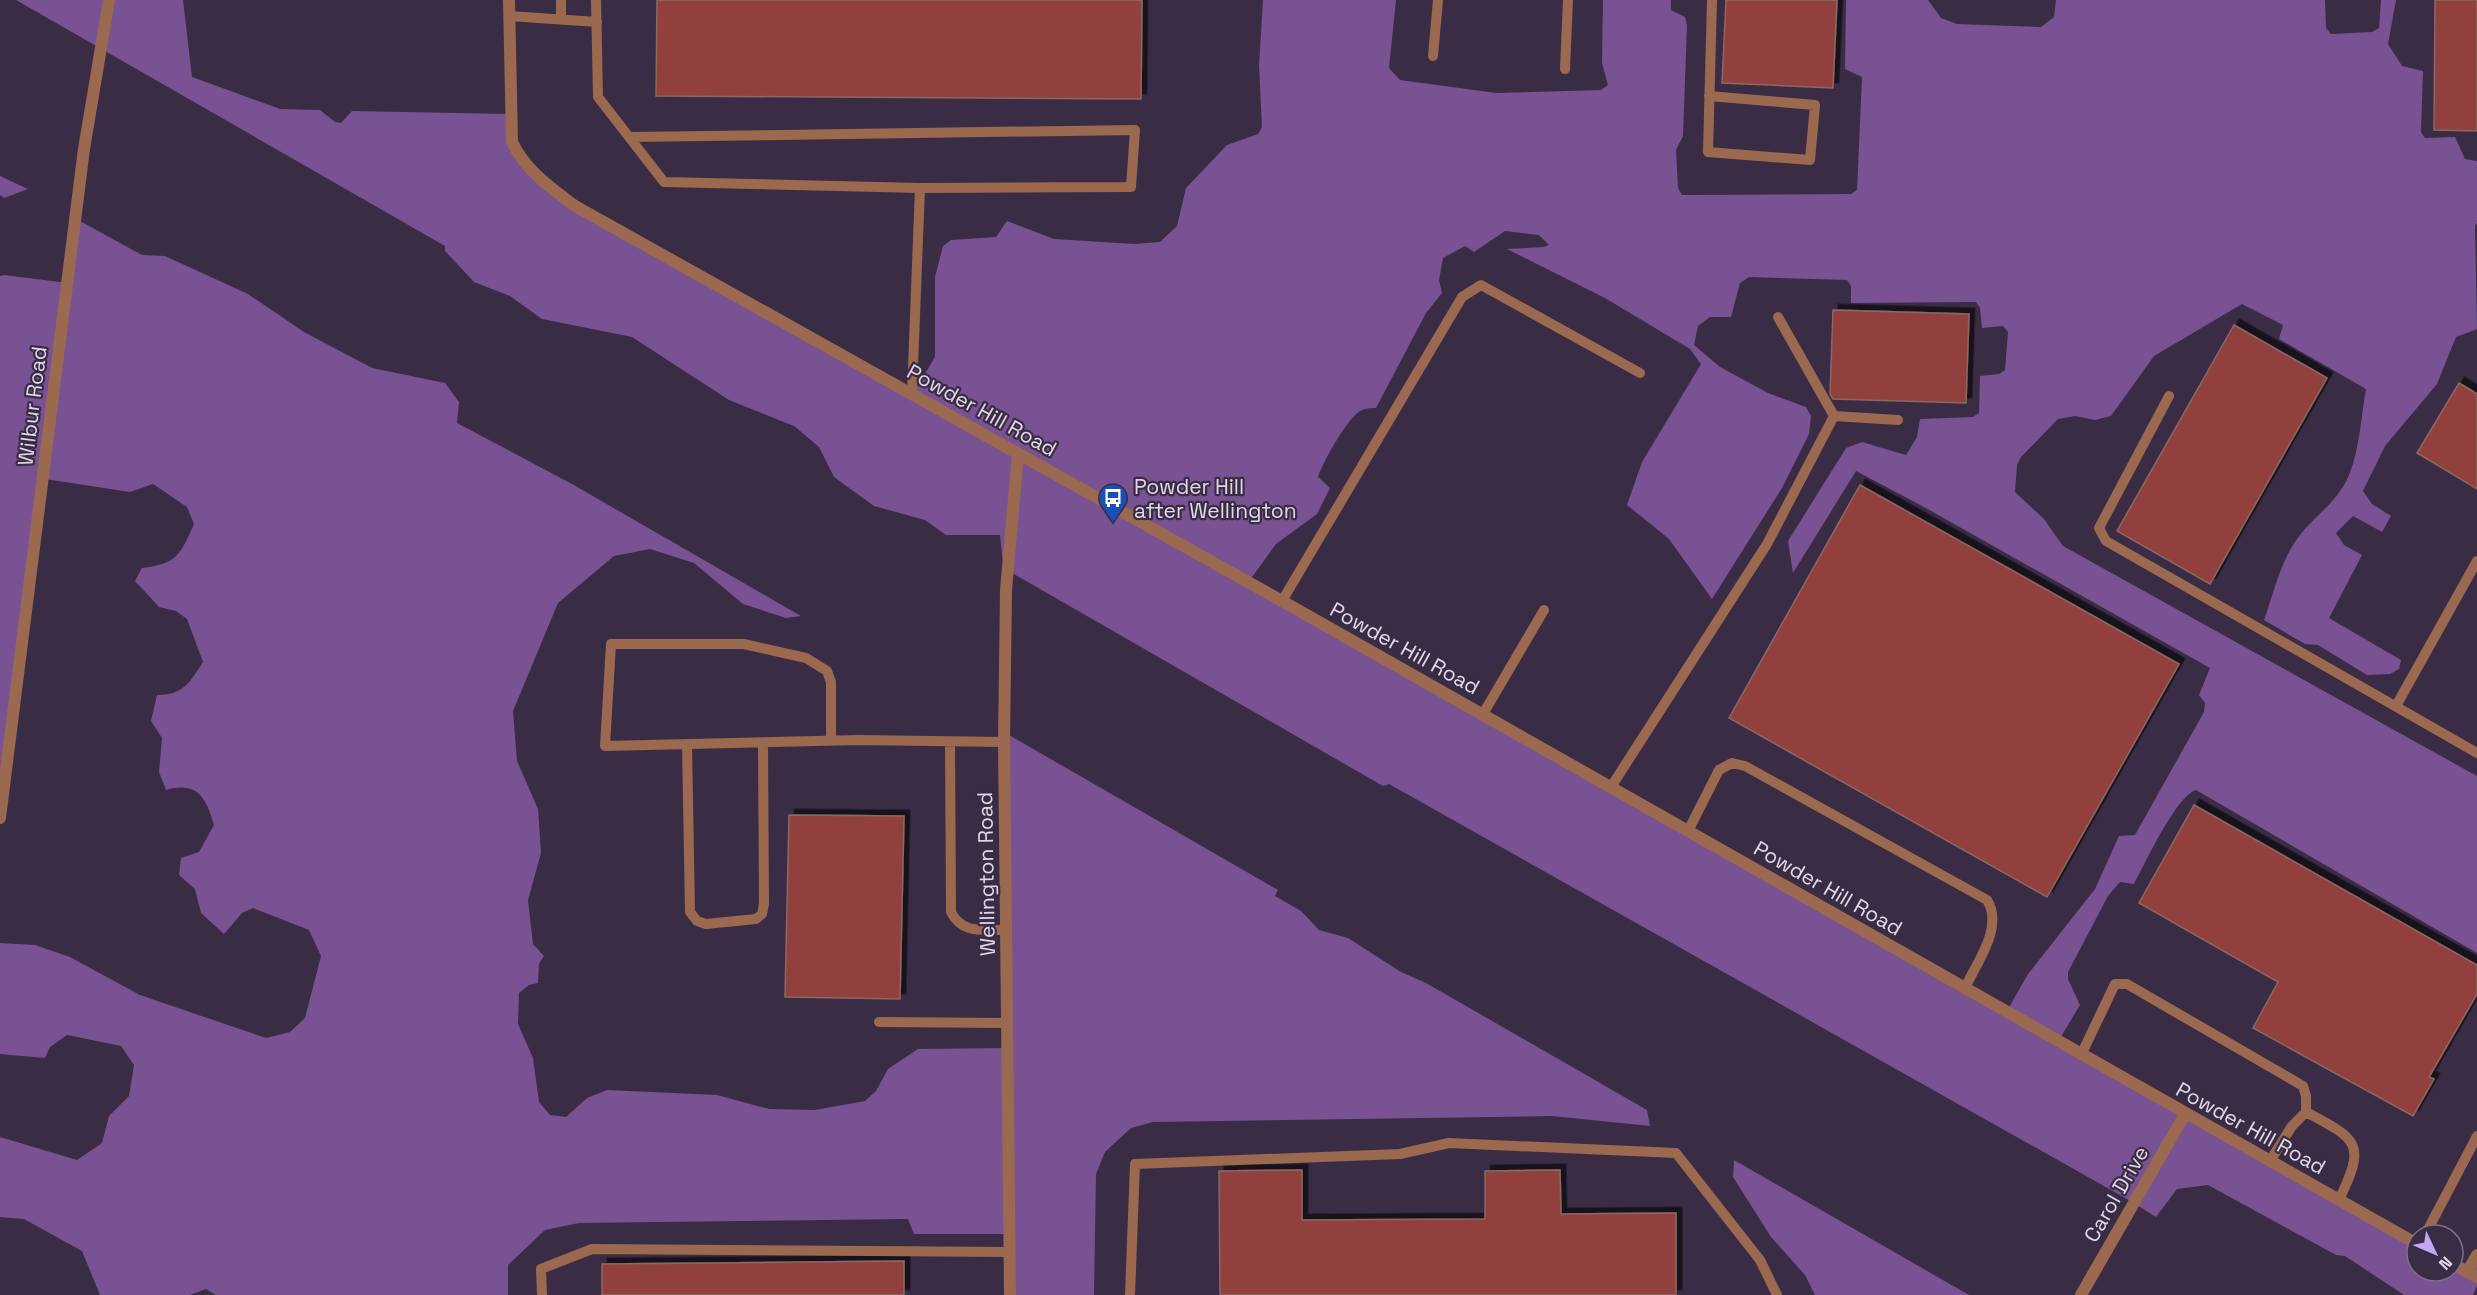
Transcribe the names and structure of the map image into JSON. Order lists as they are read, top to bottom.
{
  "streets": {
    "street": [
      "Wilbur Road",
      "Powder Hill Road",
      "Wellington Road",
      "Carol Drive"
    ]
  },
  "crossings": [
    ["Powder Hill Road", "Wellington Road"],
    ["Powder Hill Road", "Carol Drive"]
  ],
  "places": {
    "bus stop": ["Powder Hill after Wellington"]
  },
  "north": "bottom right"
}
